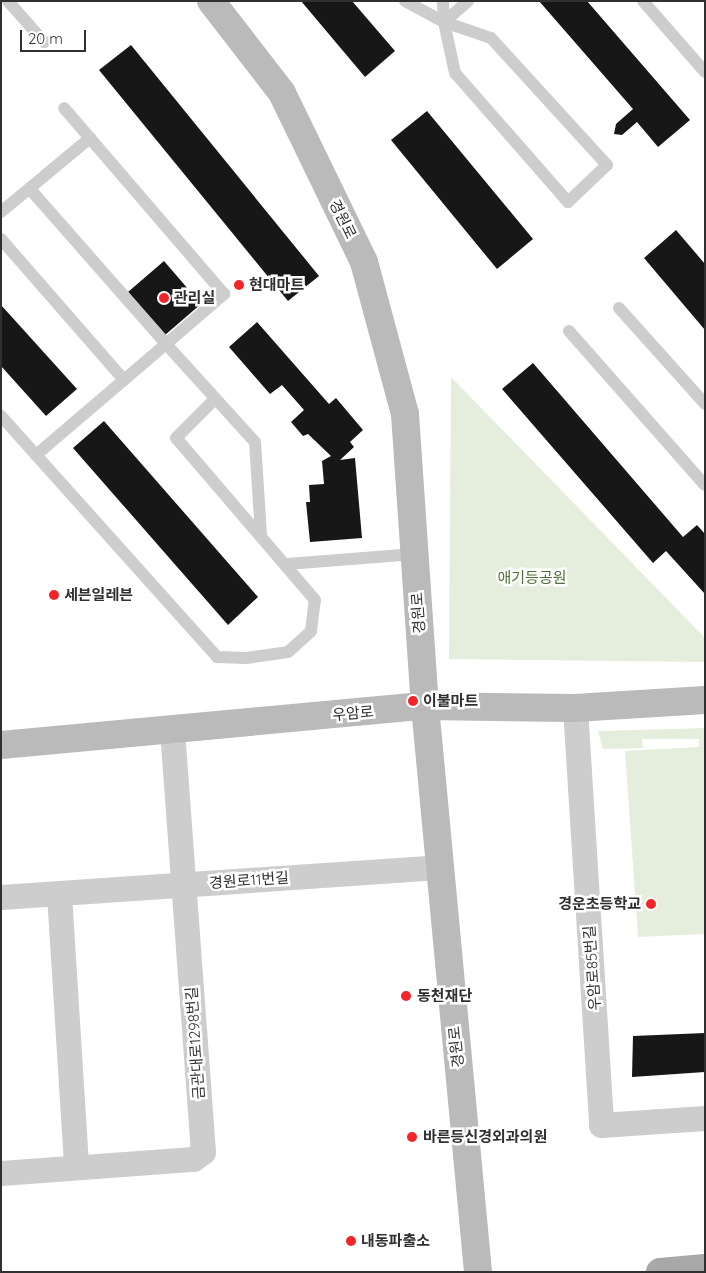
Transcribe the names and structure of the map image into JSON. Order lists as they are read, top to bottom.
{
  "streets": {
    "street": [
      "경원로",
      "우암로",
      "경원로11번길",
      "우암로85번길",
      "금관대로1298번길"
    ]
  },
  "crossings": [
    ["경원로", "우암로"],
    ["경원로", "경원로11번길"],
    ["우암로", "우암로85번길"],
    ["우암로", "금관대로1298번길"],
    ["경원로11번길", "금관대로1298번길"]
  ],
  "parks": ["애기등공원"],
  "places": [
    "현대마트",
    "관리실",
    "세븐일레븐",
    "이불마트",
    "경운초등학교",
    "동천재단",
    "바른등신경외과의원",
    "내동파출소"
  ],
  "scale_bar": "20 m"
}
